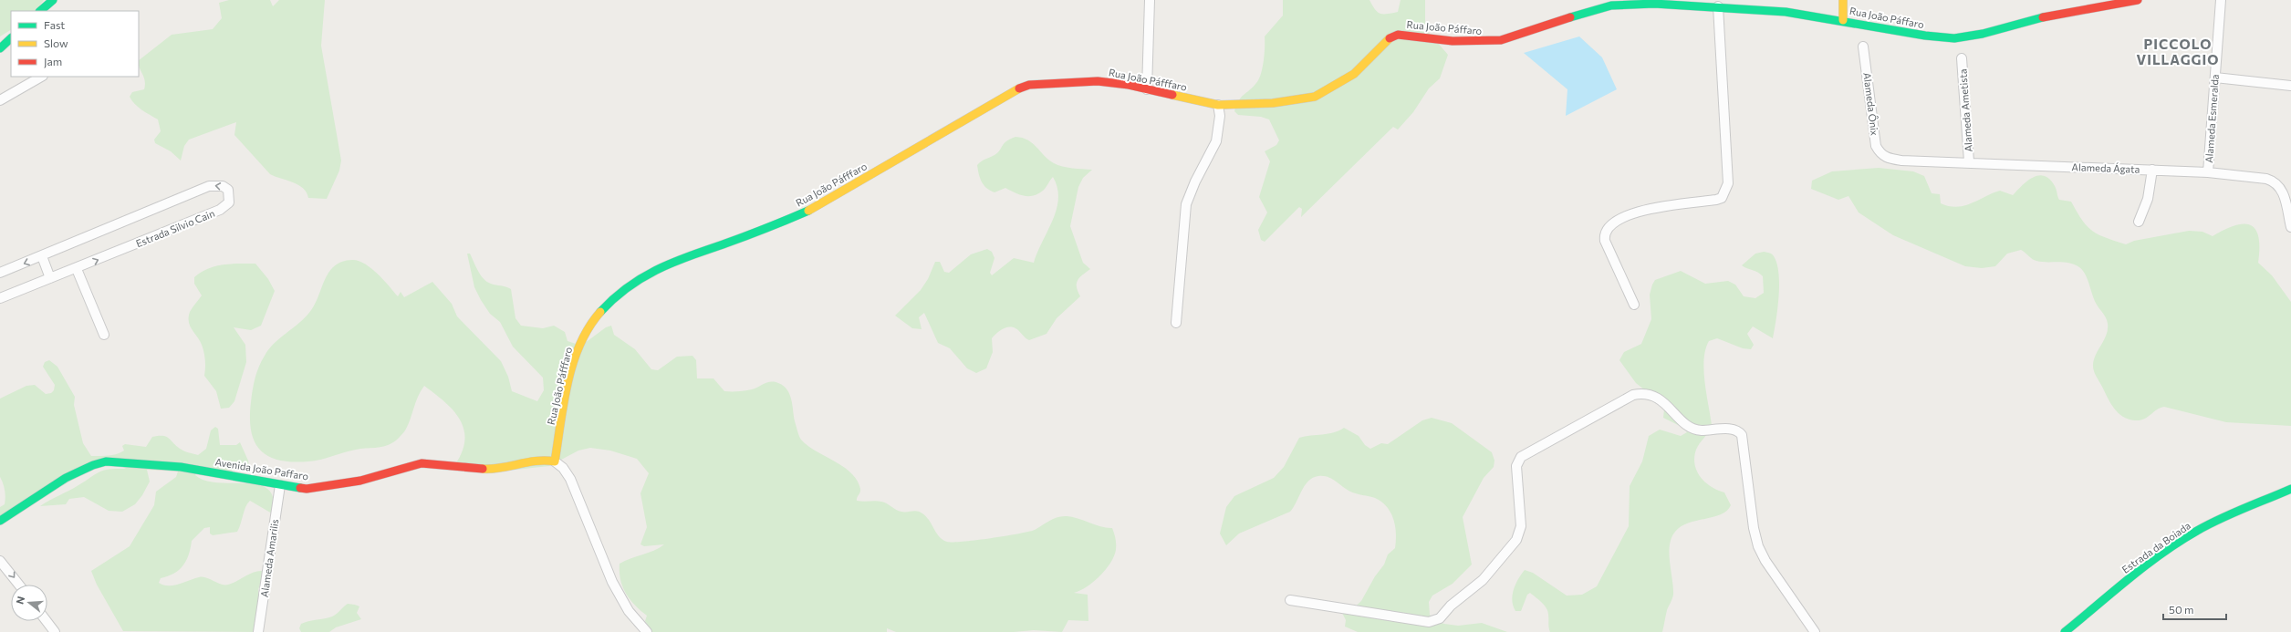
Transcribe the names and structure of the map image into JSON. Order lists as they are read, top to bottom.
{
  "streets": {
    "street": [
      "Rua João Páffaro",
      "Rua João Páfffaro",
      "Alameda Ônix",
      "Alameda Ametista",
      "Alameda Esmeralda",
      "Alameda Ágata",
      "Estrada Silvio Cain",
      "Avenida João Paffaro",
      "Estrada da Boiada",
      "Alameda Amarilis"
    ]
  },
  "crossings": [
    ["Rua João Páffaro", "Rua João Páfffaro"],
    ["Rua João Páfffaro", "Avenida João Paffaro"],
    ["Alameda Ônix", "Alameda Ágata"],
    ["Alameda Ametista", "Alameda Ágata"],
    ["Alameda Esmeralda", "Alameda Ágata"],
    ["Avenida João Paffaro", "Alameda Amarilis"]
  ],
  "districts": ["PICCOLO VILLAGGIO"],
  "legend": ["Fast", "Slow", "Jam"],
  "scale_bar": "50 m",
  "north": "left"
}
